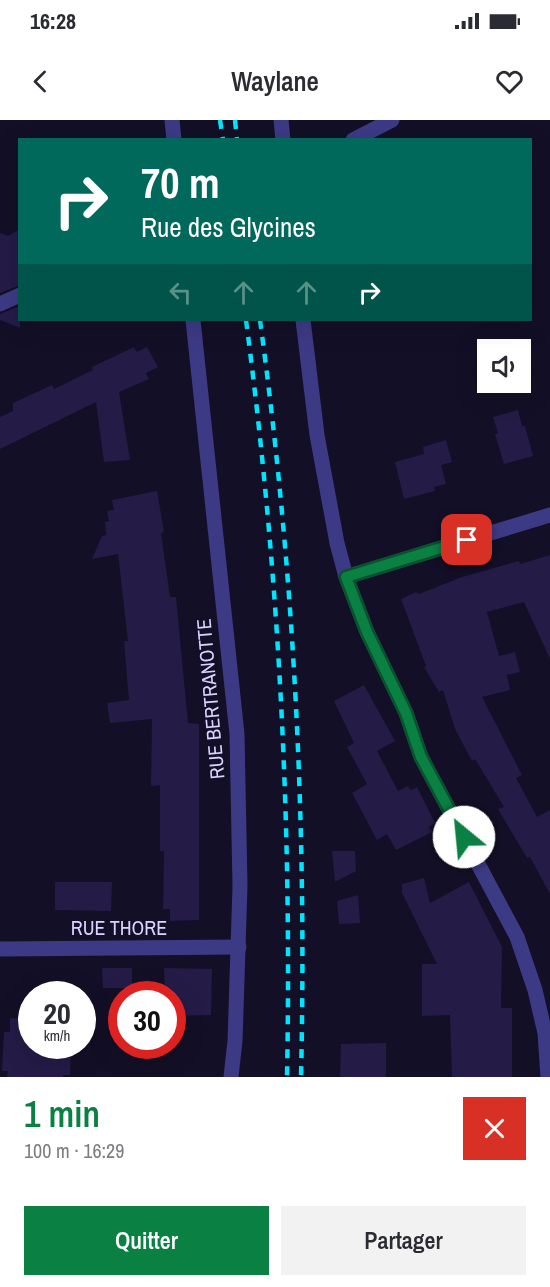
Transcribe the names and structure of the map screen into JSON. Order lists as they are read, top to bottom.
{
  "streets": {
    "street": ["RUE BERTRANOTTE", "RUE THORE"]
  },
  "crossings": [
    ["RUE BERTRANOTTE", "RUE THORE"]
  ],
  "page": {
    "status": "16:28",
    "header": "Waylane",
    "turn": ["70 m", "Rue des Glycines"],
    "speed": "20 km/h",
    "limit": "30",
    "heading": ["1 min", "100 m · 16:29"],
    "buttons": ["Quitter", "Partager"]
  }
}
